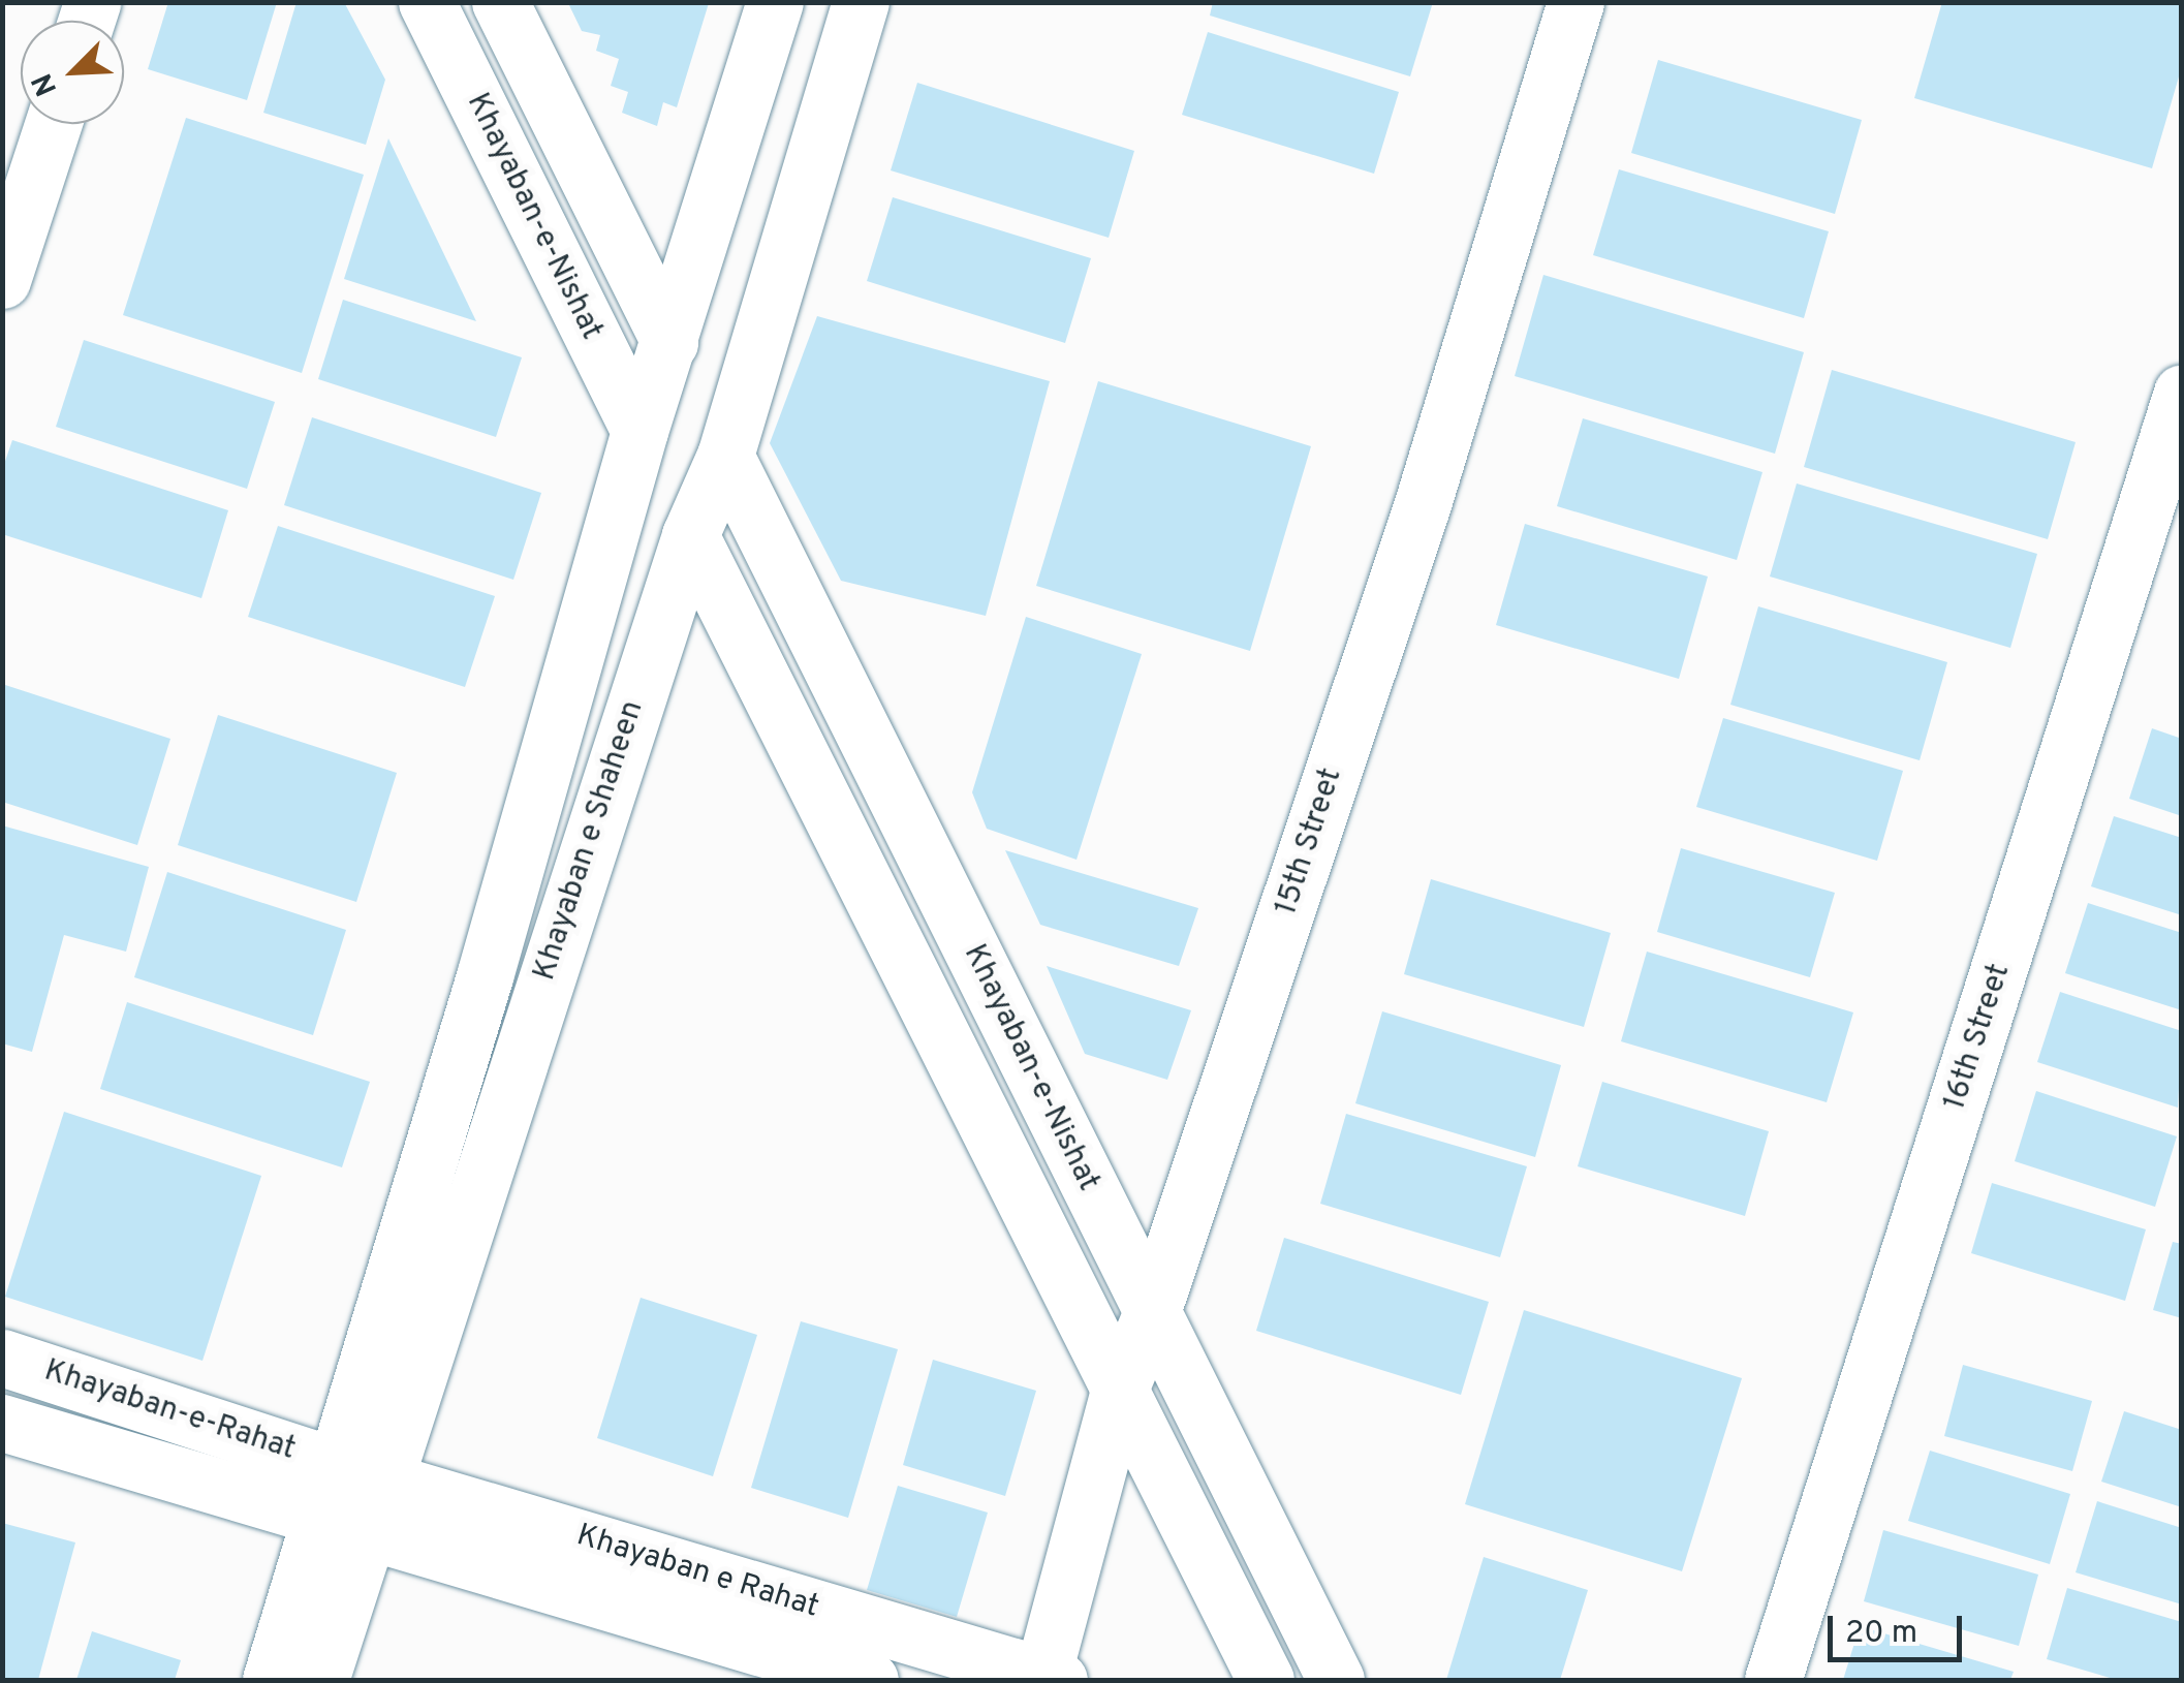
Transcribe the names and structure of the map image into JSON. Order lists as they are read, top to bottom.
{
  "streets": {
    "street": [
      "Khayaban-e-Nishat",
      "Khayaban e Shaheen",
      "15th Street",
      "16th Street",
      "Khayaban-e-Rahat",
      "Khayaban e Rahat"
    ]
  },
  "crossings": [
    ["Khayaban-e-Nishat", "Khayaban e Shaheen"],
    ["Khayaban-e-Nishat", "15th Street"],
    ["Khayaban e Shaheen", "Khayaban-e-Rahat"],
    ["Khayaban e Shaheen", "Khayaban e Rahat"],
    ["15th Street", "Khayaban e Rahat"],
    ["Khayaban-e-Rahat", "Khayaban e Rahat"]
  ],
  "scale_bar": "20 m",
  "north": "bottom left"
}
